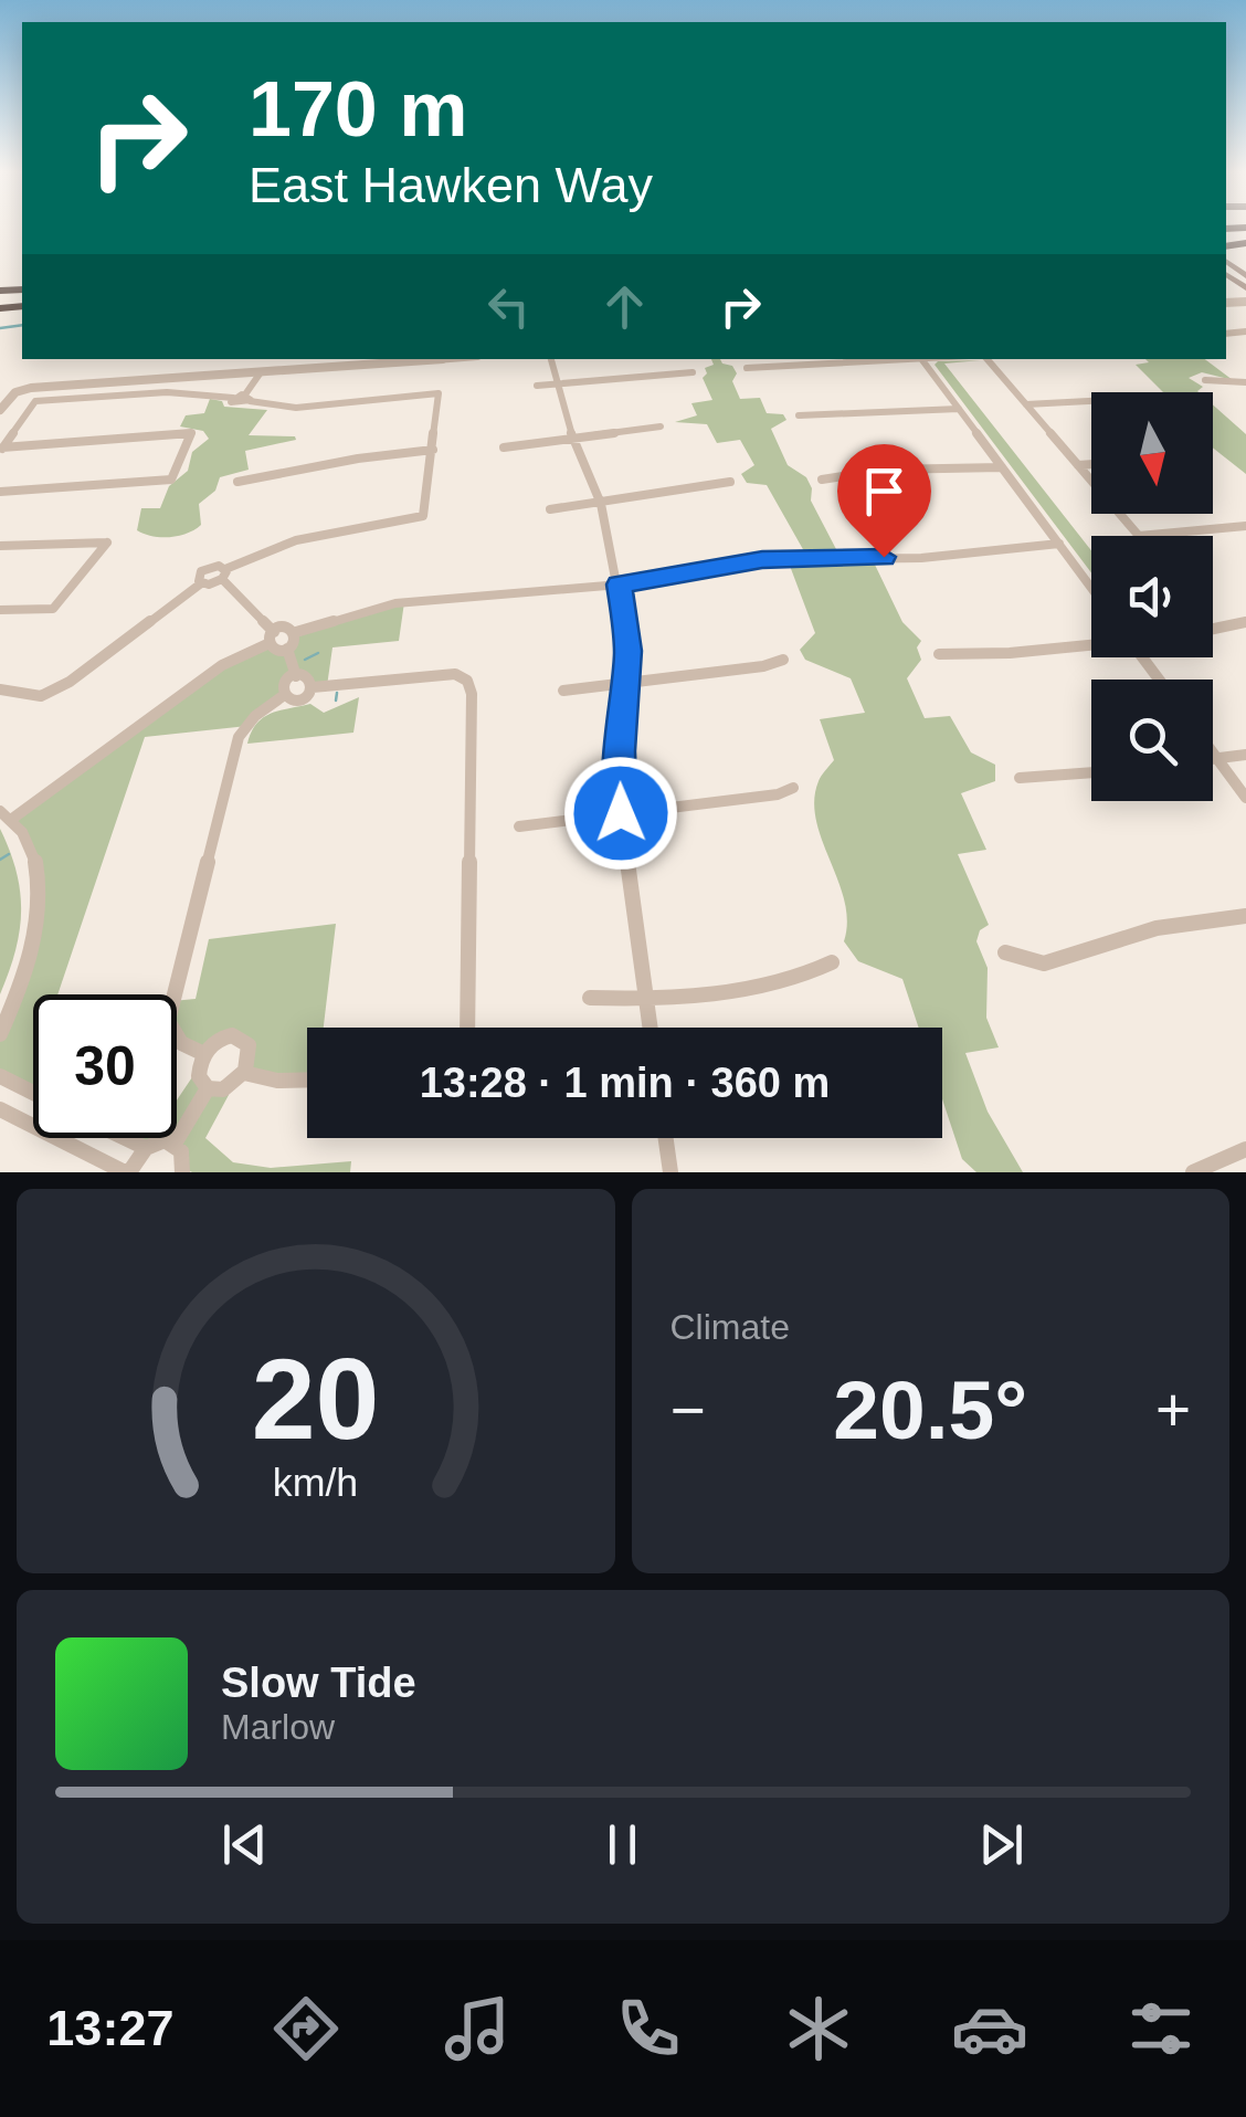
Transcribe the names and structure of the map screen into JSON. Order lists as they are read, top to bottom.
{
  "north": "bottom",
  "page": {
    "turn": ["170 m", "East Hawken Way"],
    "limit": "30",
    "trip": "13:28 · 1 min · 360 m",
    "tile": "Climate",
    "heat": ["−", "20.5°", "+"],
    "song": ["Slow Tide", "Marlow"],
    "tabs": "13:27",
    "gauge": ["20", "km/h"]
  }
}
